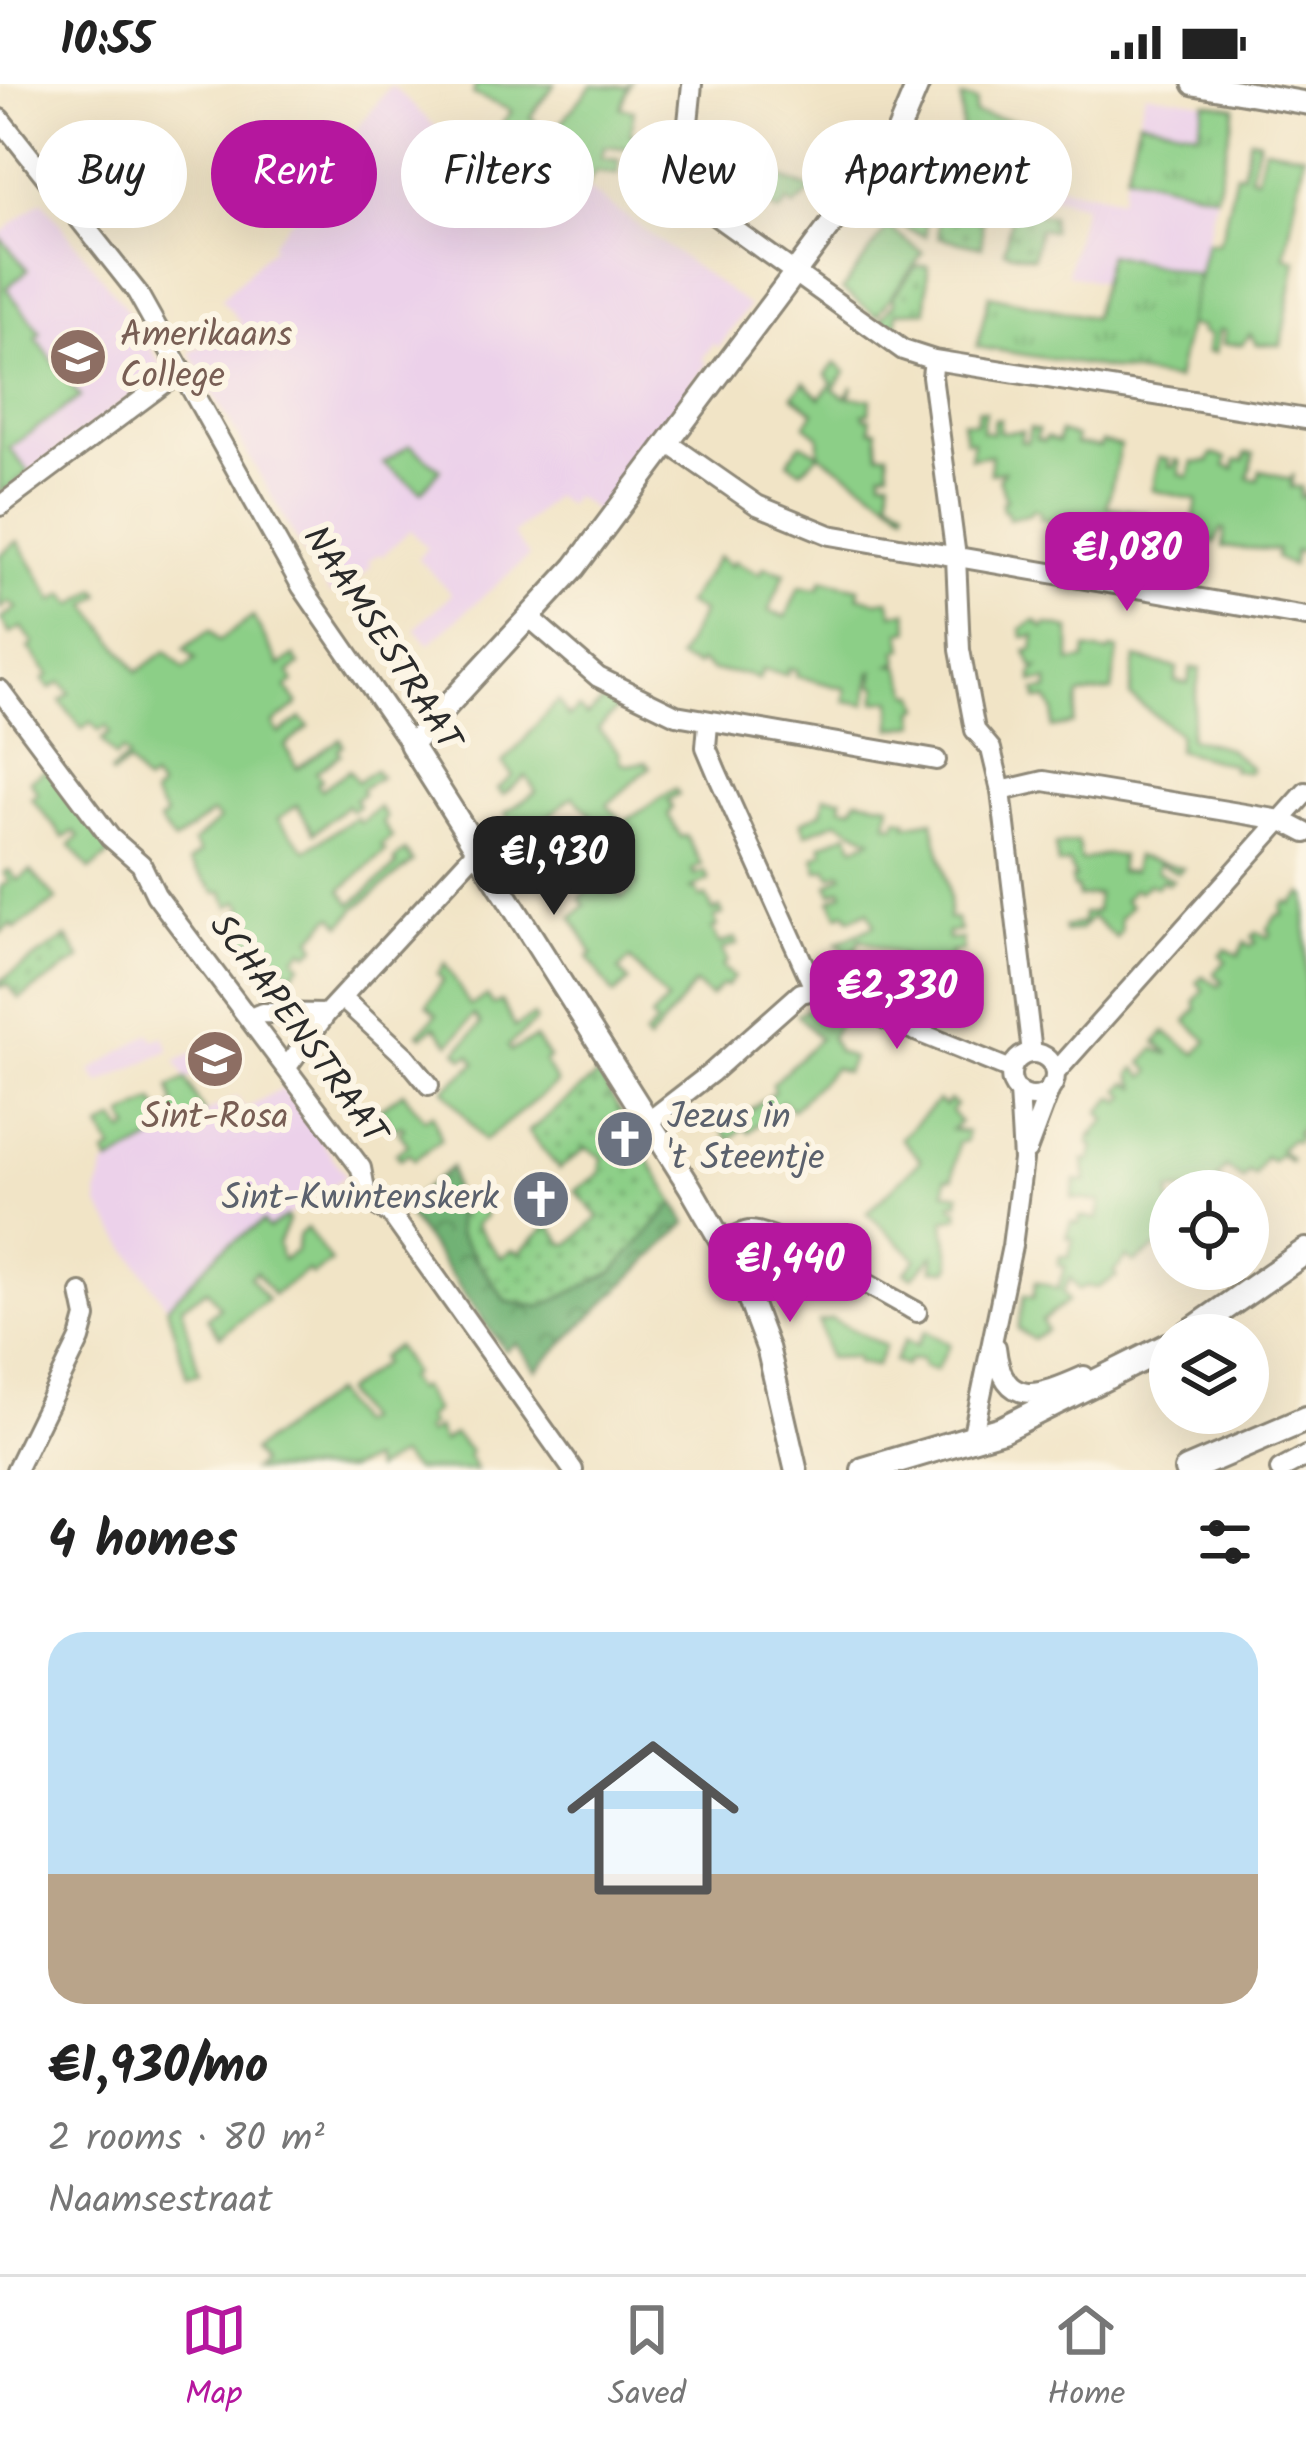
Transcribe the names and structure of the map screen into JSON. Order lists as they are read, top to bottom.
{
  "streets": {
    "street": ["NAAMSESTRAAT", "SCHAPENSTRAAT"]
  },
  "places": {
    "school or university": ["Amerikaans College", "Sint-Rosa"],
    "church": ["Jezus in 't Steentje", "Sint-Kwintenskerk"]
  },
  "page": {
    "status": "10:55",
    "chip": [
      "Buy",
      "Rent",
      "Filters",
      "New",
      "Apartment"
    ],
    "price": [
      "€1,080",
      "€1,930",
      "€2,330",
      "€1,440"
    ],
    "heading": "4 homes",
    "list": [
      {
        "name": "€1,930/mo",
        "note": "2 rooms · 80 m² · Naamsestraat"
      }
    ],
    "tabs": ["Map", "Saved", "Home"]
  }
}
